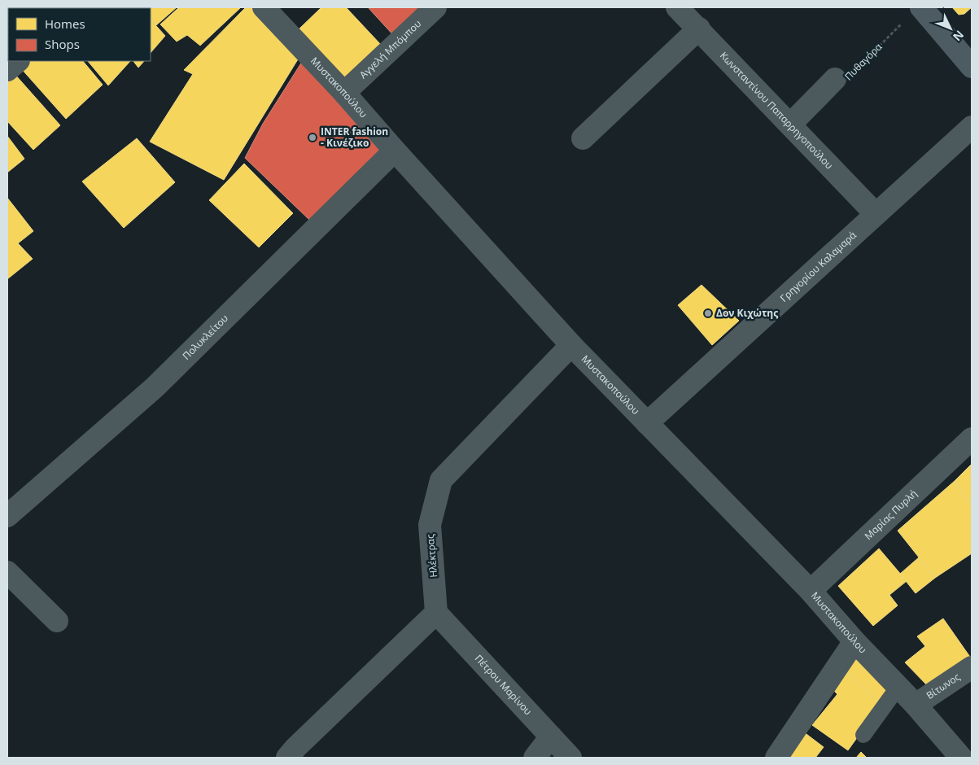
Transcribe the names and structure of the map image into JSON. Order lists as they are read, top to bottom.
{
  "streets": {
    "street": [
      "Αγγελή Μπόμπου",
      "Πυθαγόρα",
      "Μυστακοπούλου",
      "Κωνσταντίνου Παπαρρηγοπούλου",
      "Γρηγορίου Καλαμαρά",
      "Πολυκλείτου",
      "Μαρίας Πυρλή",
      "Ηλέκτρας",
      "Πέτρου Μαρίνου",
      "Βίτωνος"
    ]
  },
  "crossings": [
    ["Αγγελή Μπόμπου", "Μυστακοπούλου"],
    ["Πυθαγόρα", "Κωνσταντίνου Παπαρρηγοπούλου"],
    ["Μυστακοπούλου", "Γρηγορίου Καλαμαρά"],
    ["Μυστακοπούλου", "Πολυκλείτου"],
    ["Μυστακοπούλου", "Μαρίας Πυρλή"],
    ["Μυστακοπούλου", "Ηλέκτρας"],
    ["Μυστακοπούλου", "Βίτωνος"],
    ["Κωνσταντίνου Παπαρρηγοπούλου", "Γρηγορίου Καλαμαρά"],
    ["Ηλέκτρας", "Πέτρου Μαρίνου"]
  ],
  "places": ["INTER fashion - Κινέζικο", "Δον Κιχώτης"],
  "legend": ["Homes", "Shops"],
  "north": "bottom right"
}
